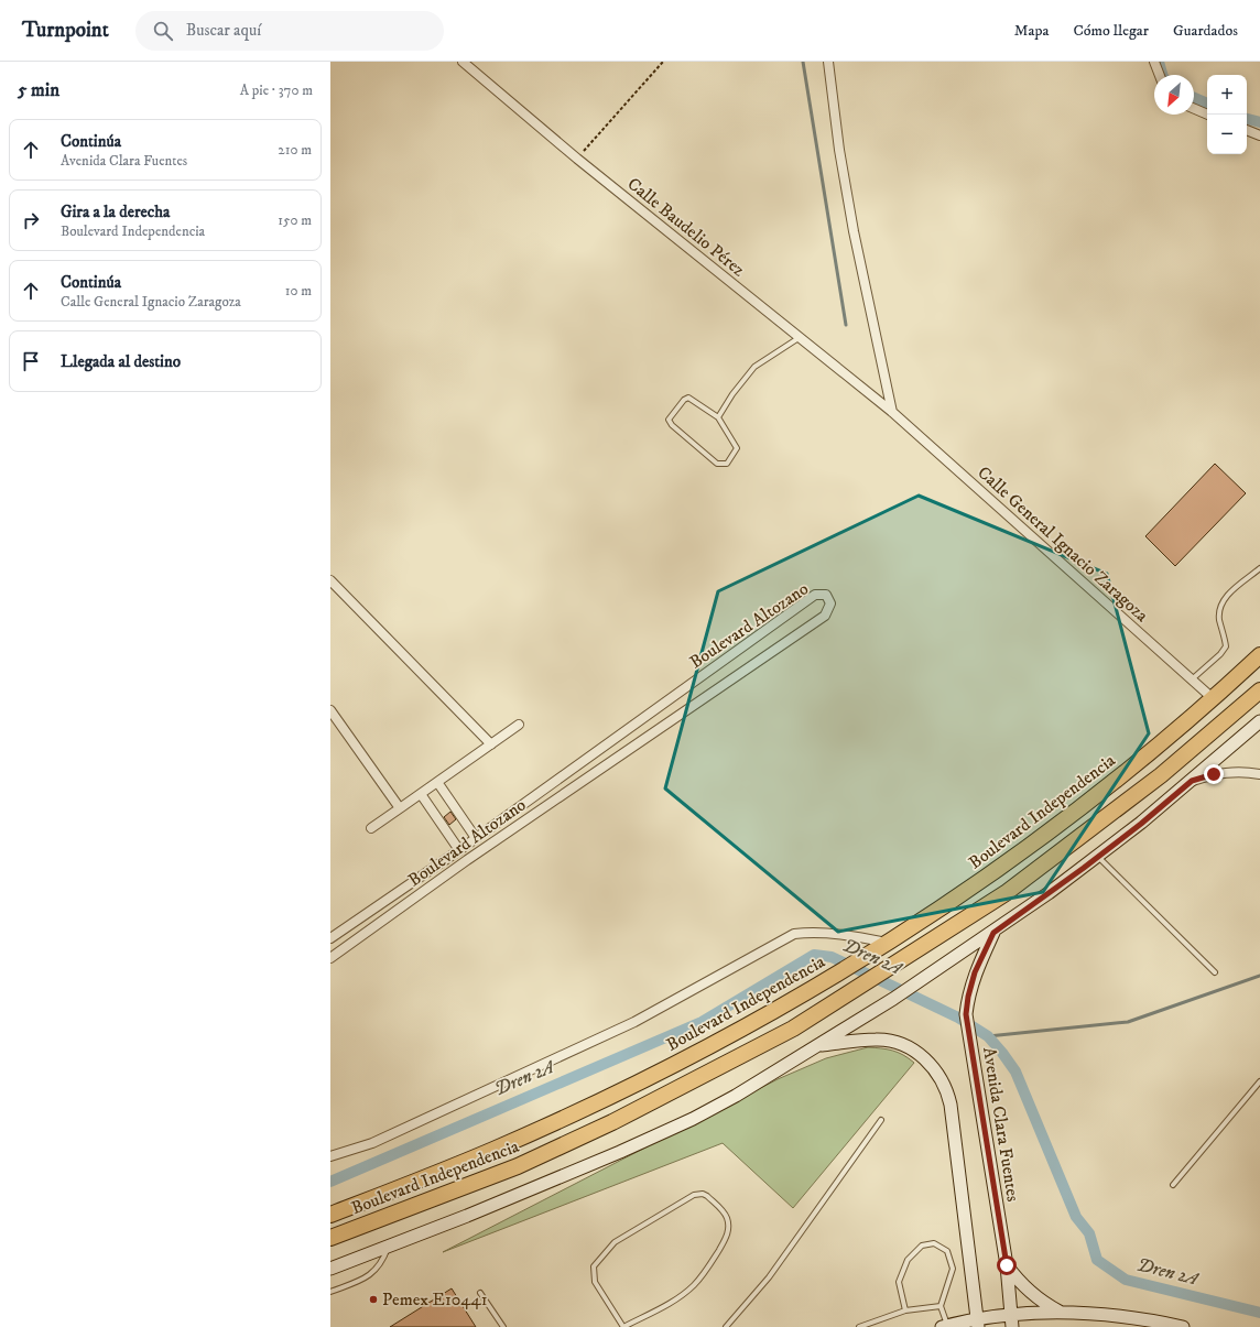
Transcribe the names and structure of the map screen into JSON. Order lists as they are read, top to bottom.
{
  "streets": {
    "highway": ["Boulevard Independencia"],
    "main road": ["Avenida Clara Fuentes"],
    "street": ["Calle Baudelio Pérez", "Calle General Ignacio Zaragoza", "Boulevard Altozano"]
  },
  "crossings": [
    ["Calle Baudelio Pérez", "Calle General Ignacio Zaragoza"],
    ["Calle General Ignacio Zaragoza", "Boulevard Independencia"]
  ],
  "water": ["Dren 2A"],
  "places": ["Pemex E10441"],
  "north": "bottom left",
  "page": {
    "header": "Turnpoint",
    "search": "Buscar aquí",
    "nav": ["Mapa", "Cómo llegar", "Guardados"],
    "heading": ["5 min", "A pie · 370 m"],
    "map_buttons": ["+", "−"],
    "list": [
      ["Continúa", "Avenida Clara Fuentes", "210 m"],
      ["Gira a la derecha", "Boulevard Independencia", "150 m"],
      ["Continúa", "Calle General Ignacio Zaragoza", "10 m"],
      "Llegada al destino"
    ]
  }
}
